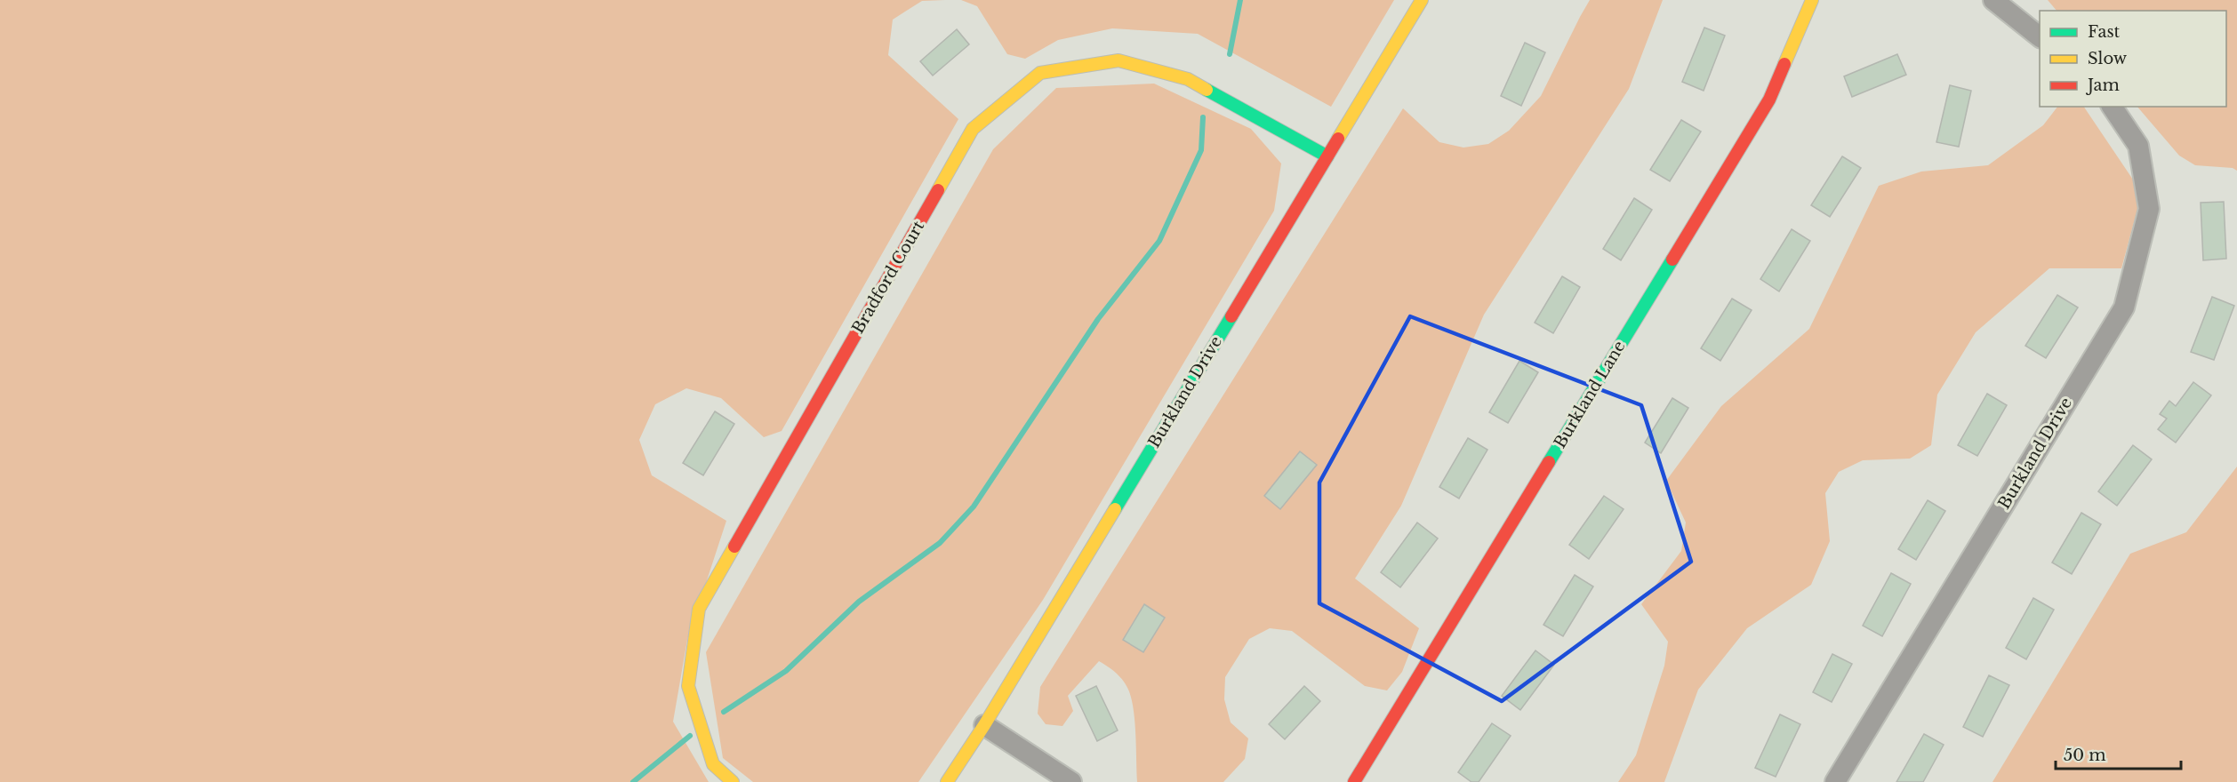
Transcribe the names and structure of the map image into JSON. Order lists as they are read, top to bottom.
{
  "streets": {
    "street": ["Bradford Court", "Burkland Drive", "Burkland Lane"]
  },
  "crossings": [
    ["Bradford Court", "Burkland Drive"]
  ],
  "legend": ["Fast", "Slow", "Jam"],
  "scale_bar": "50 m"
}
